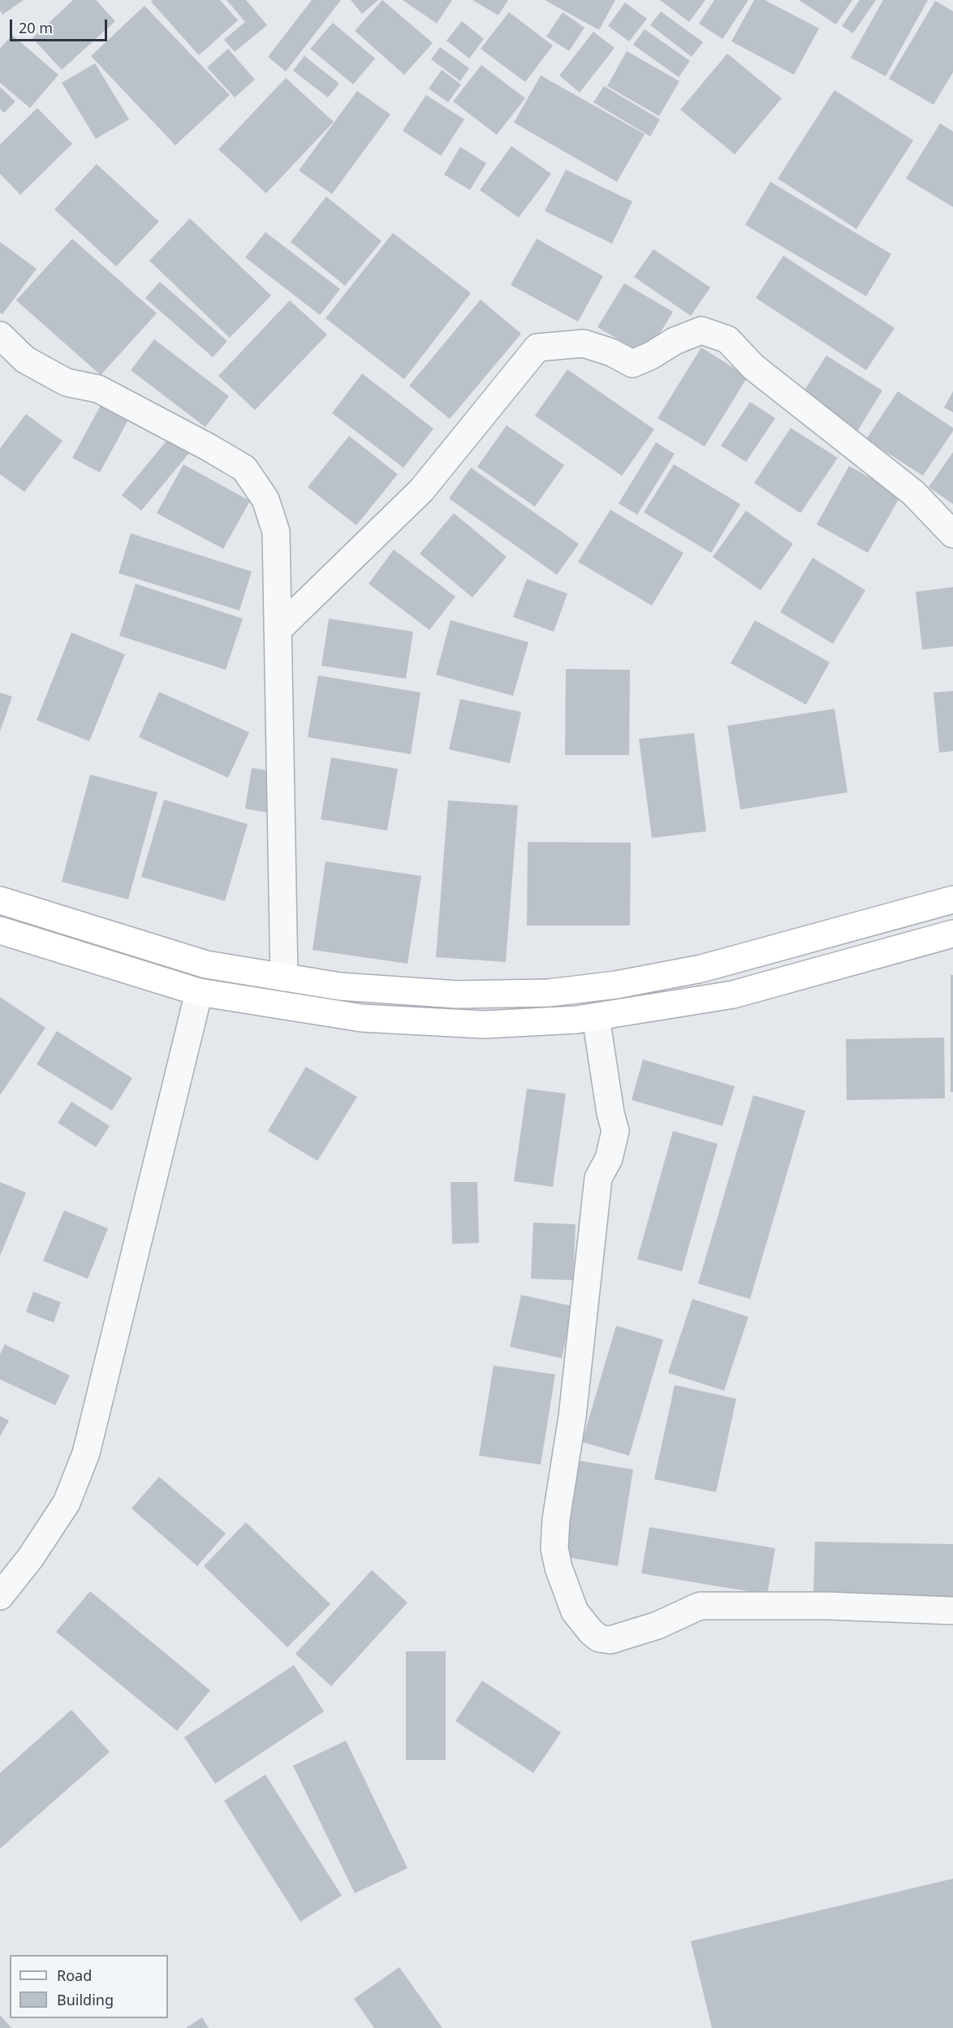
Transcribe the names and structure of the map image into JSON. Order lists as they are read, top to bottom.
{
  "legend": ["Road", "Building"],
  "scale_bar": "20 m"
}
